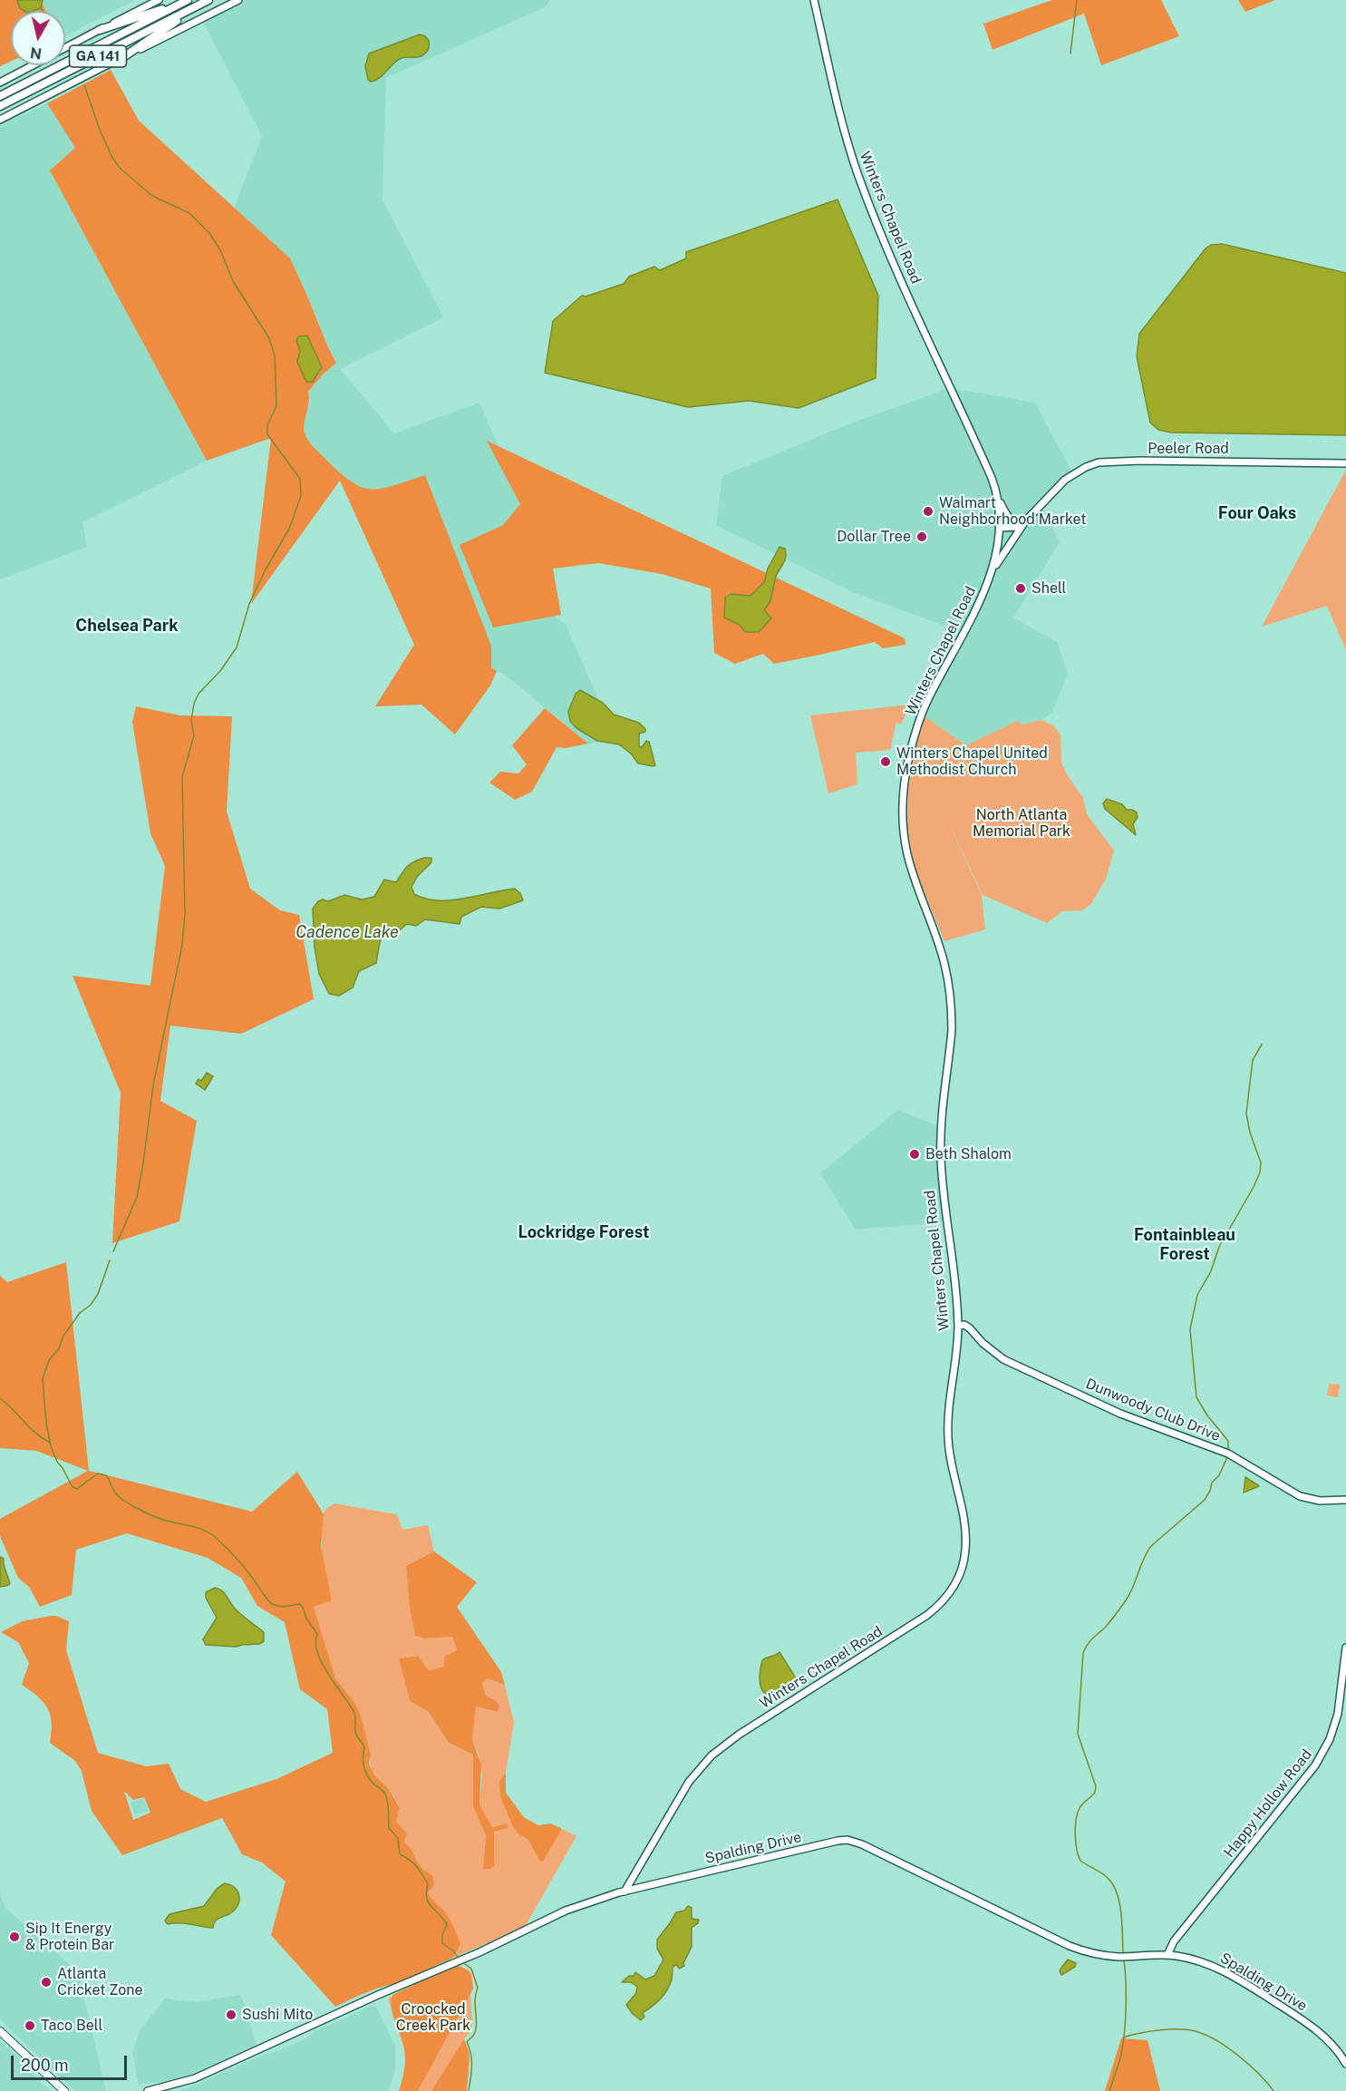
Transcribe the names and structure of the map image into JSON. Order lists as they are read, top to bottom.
{
  "streets": {
    "highway": ["GA 141"],
    "street": [
      "Winters Chapel Road",
      "Peeler Road",
      "Dunwoody Club Drive",
      "Happy Hollow Road",
      "Spalding Drive"
    ]
  },
  "crossings": [
    ["Winters Chapel Road", "Dunwoody Club Drive"],
    ["Winters Chapel Road", "Spalding Drive"],
    ["Happy Hollow Road", "Spalding Drive"]
  ],
  "districts": [
    "Four Oaks",
    "Chelsea Park",
    "Lockridge Forest",
    "Fontainbleau Forest"
  ],
  "water": ["Cadence Lake"],
  "parks": ["North Atlanta Memorial Park", "Croocked Creek Park"],
  "places": [
    "Walmart Neighborhood Market",
    "Dollar Tree",
    "Shell",
    "Winters Chapel United Methodist Church",
    "Beth Shalom",
    "Sip It Energy & Protein Bar",
    "Atlanta Cricket Zone",
    "Sushi Mito",
    "Taco Bell"
  ],
  "scale_bar": "200 m",
  "north": "bottom"
}
